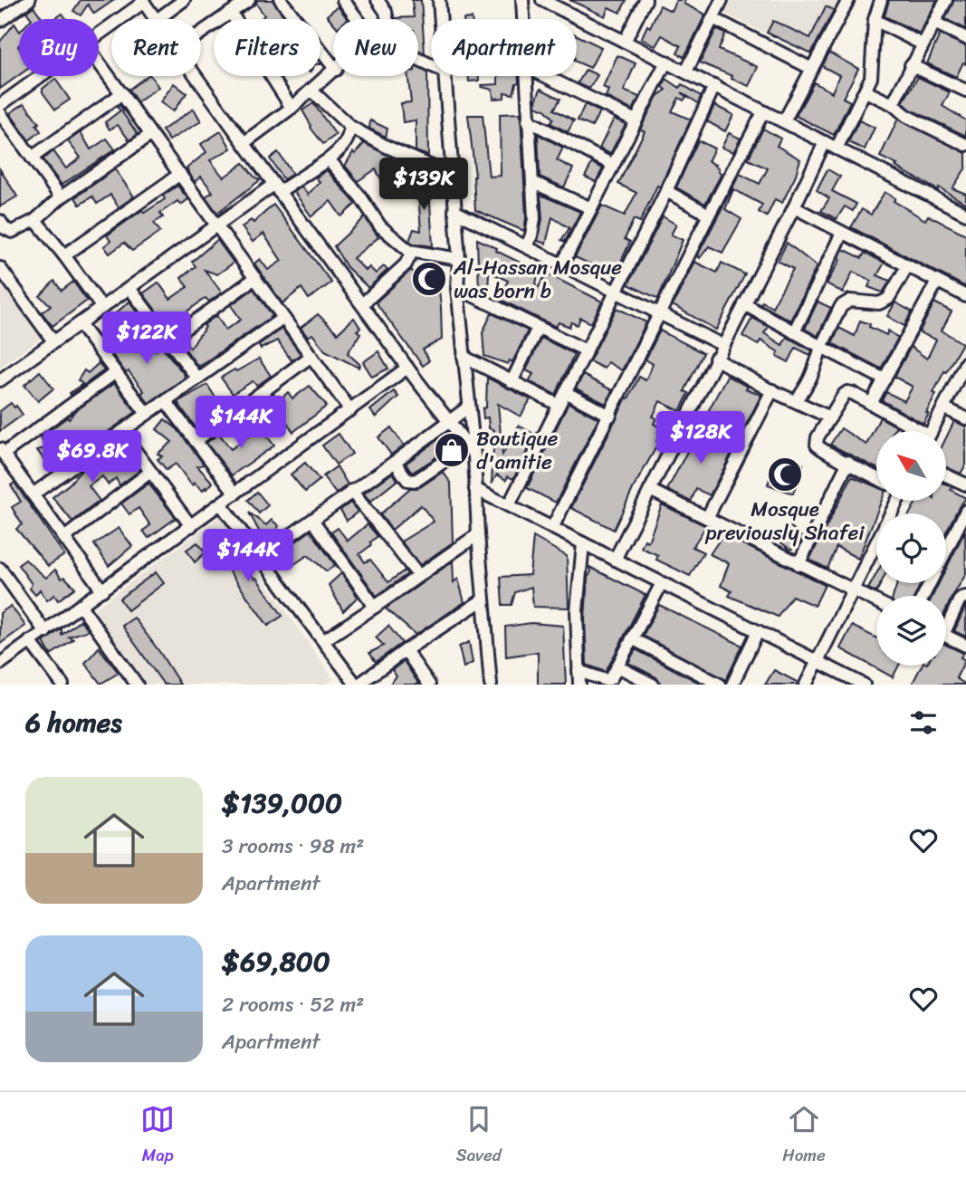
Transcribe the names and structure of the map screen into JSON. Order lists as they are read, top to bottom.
{
  "places": {
    "mosque": ["Al-Hassan Mosque was born b", "Mosque previously Shafei"],
    "shop": ["Boutique d'amitie"]
  },
  "north": "top left",
  "page": {
    "chip": [
      "Buy",
      "Rent",
      "Filters",
      "New",
      "Apartment"
    ],
    "price": [
      "$139K",
      "$122K",
      "$144K",
      "$128K",
      "$69.8K",
      "$144K"
    ],
    "heading": "6 homes",
    "list": [
      {
        "name": "$139,000",
        "note": "3 rooms · 98 m² · Apartment"
      },
      {
        "name": "$69,800",
        "note": "2 rooms · 52 m² · Apartment"
      }
    ],
    "tabs": ["Map", "Saved", "Home"]
  }
}
